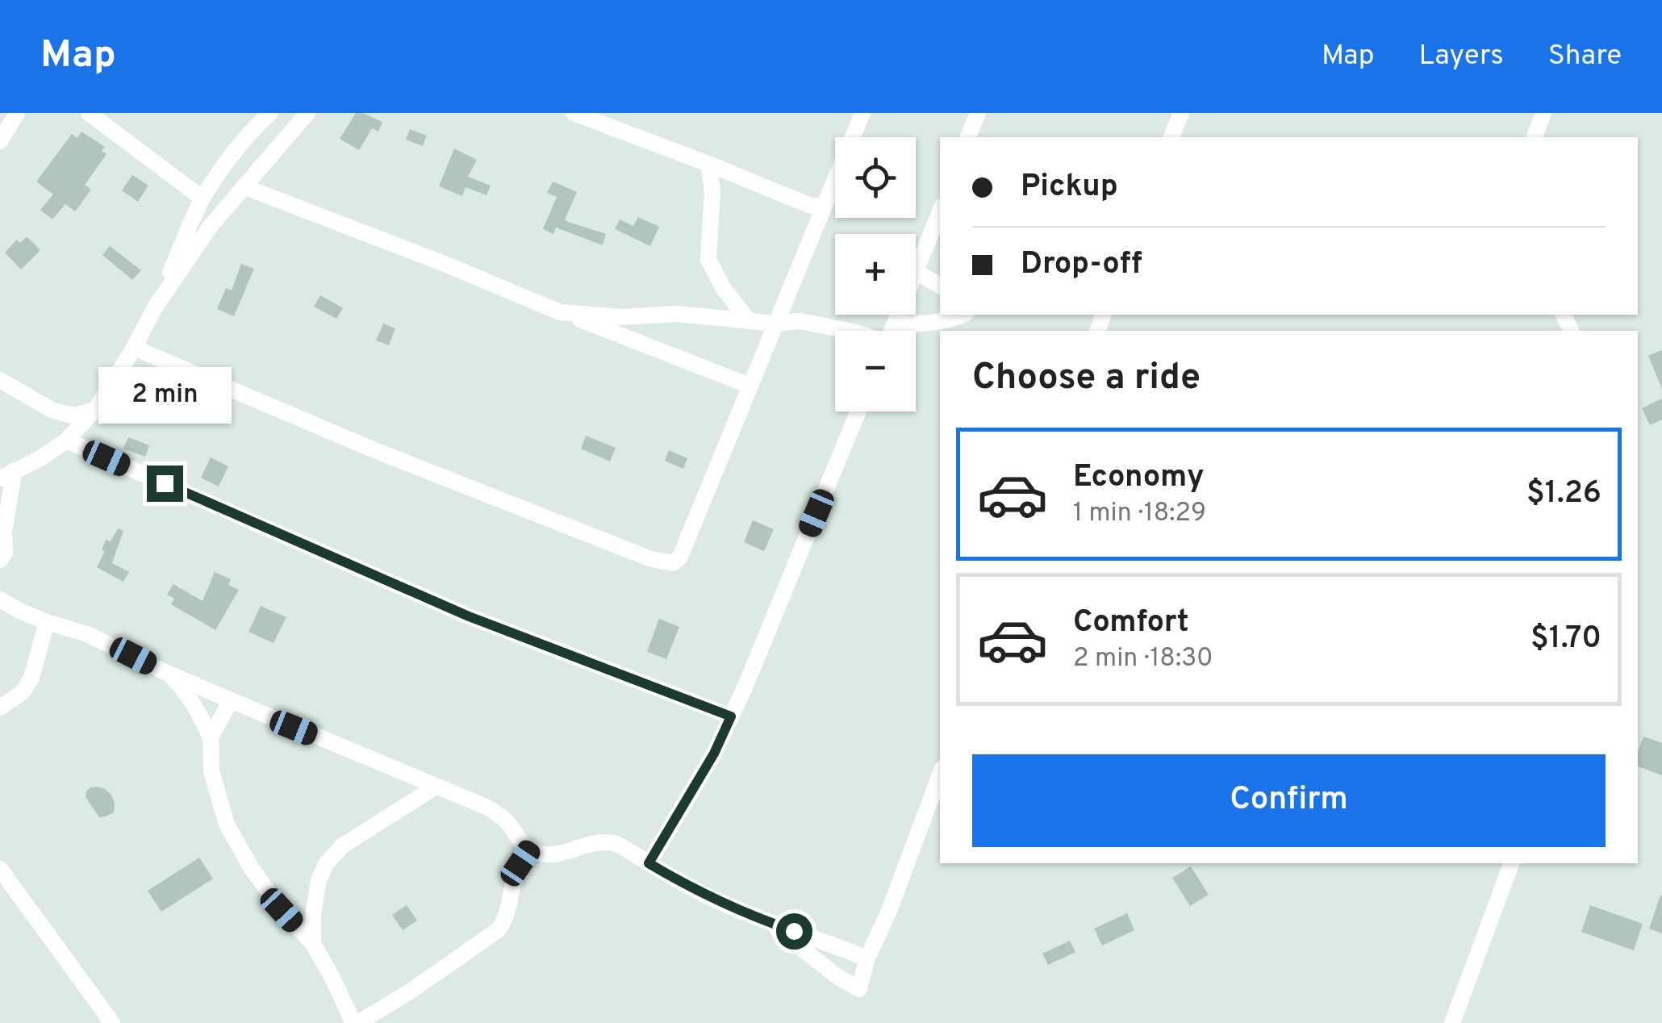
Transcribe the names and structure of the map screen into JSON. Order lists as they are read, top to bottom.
{
  "page": {
    "header": "Map",
    "nav": ["Map", "Layers", "Share"],
    "map_buttons": ["+", "−"],
    "banner": ["Pickup", "Drop-off"],
    "heading": "Choose a ride",
    "bubble": "2 min",
    "list": [
      {
        "name": "Economy",
        "note": "1 min · 18:29",
        "value": "$1.26"
      },
      {
        "name": "Comfort",
        "note": "2 min · 18:30",
        "value": "$1.70"
      }
    ],
    "buttons": "Confirm"
  }
}
